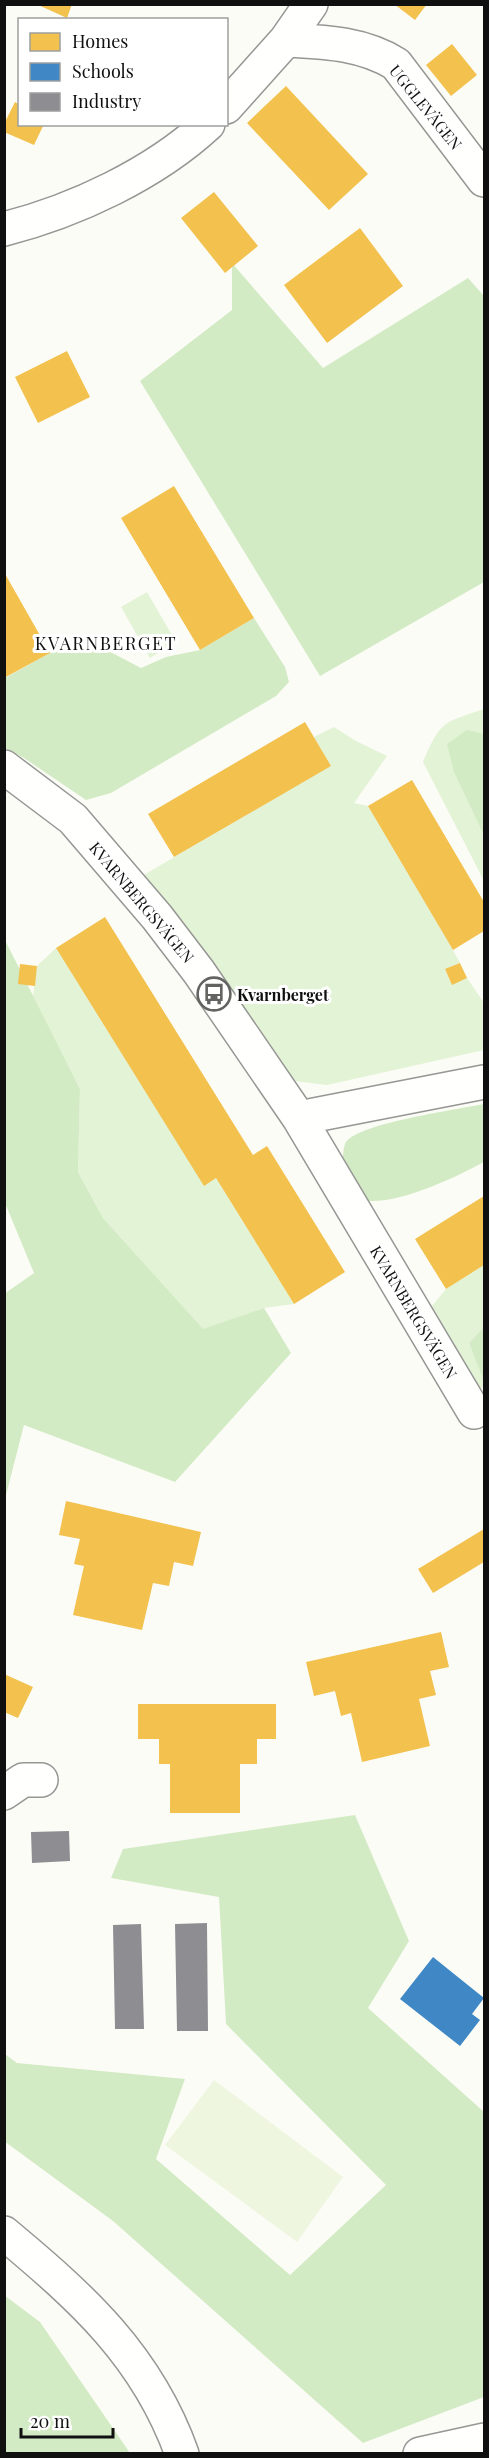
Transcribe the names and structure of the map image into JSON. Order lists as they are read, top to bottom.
{
  "streets": {
    "street": ["UGGLEVÄGEN", "KVARNBERGSVÄGEN"]
  },
  "districts": ["KVARNBERGET"],
  "places": {
    "bus stop": ["Kvarnberget"]
  },
  "legend": ["Homes", "Schools", "Industry"],
  "scale_bar": "20 m"
}
